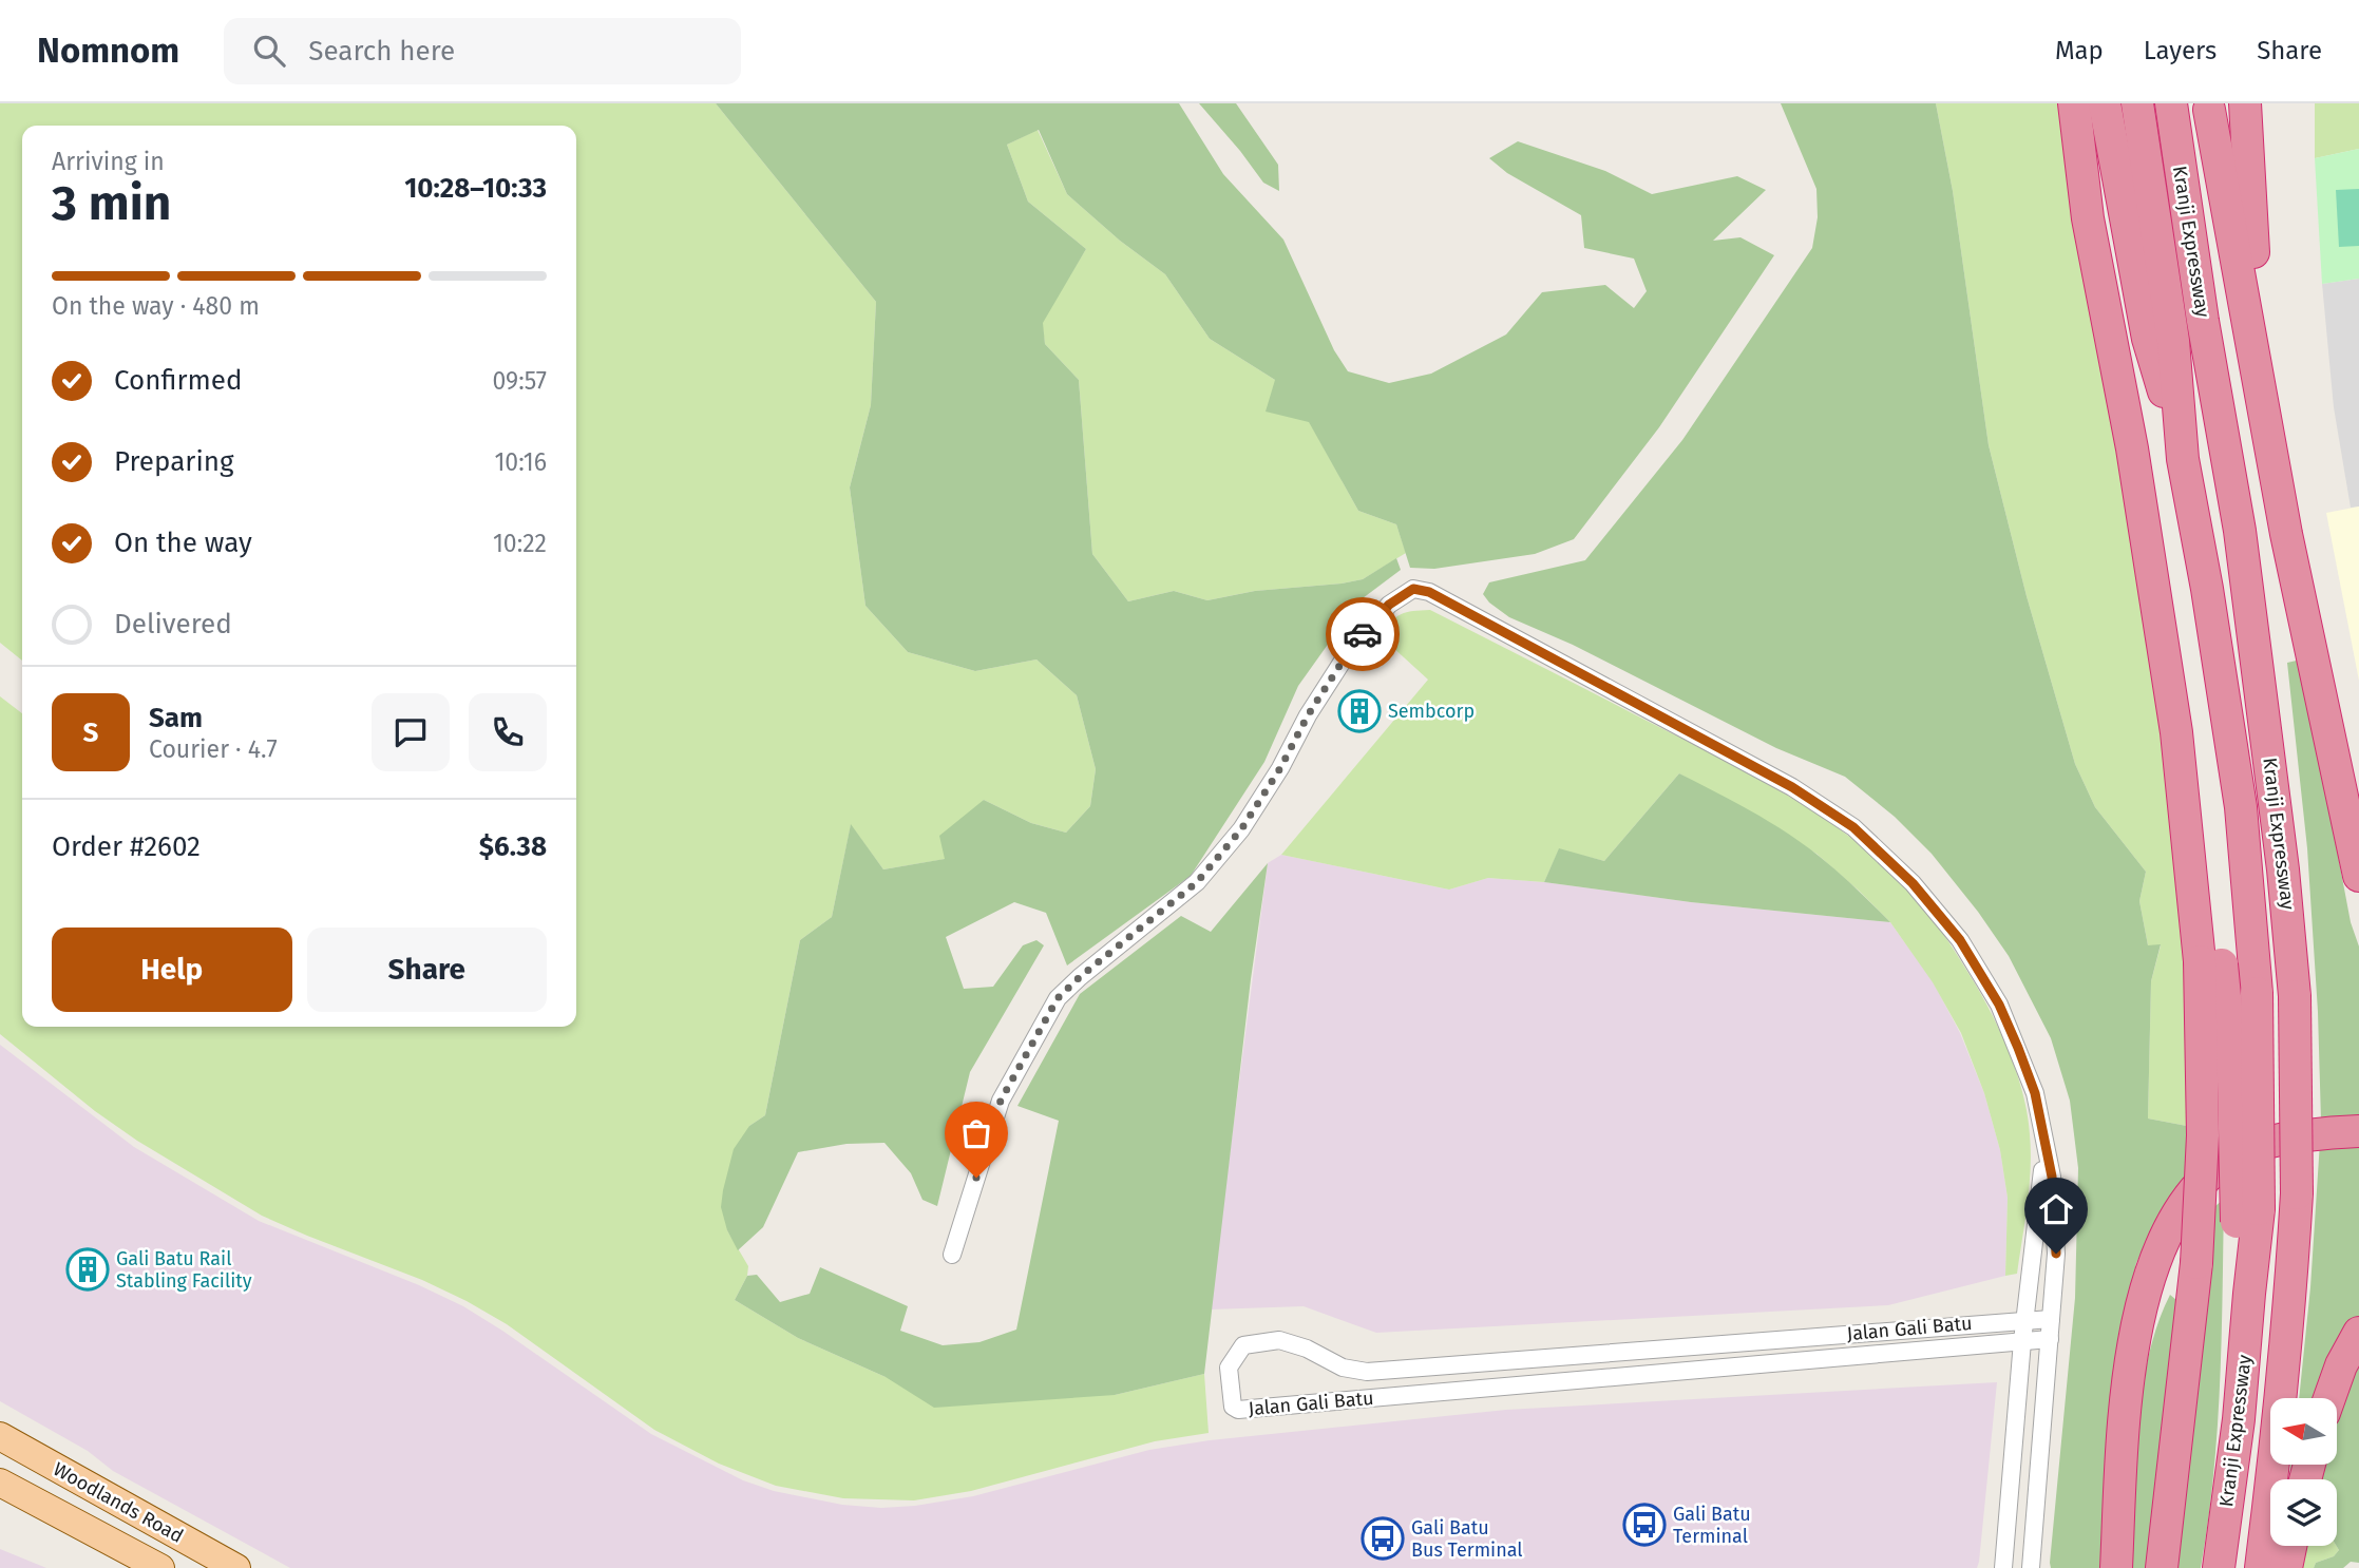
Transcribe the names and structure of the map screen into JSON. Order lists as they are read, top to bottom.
{
  "streets": {
    "highway": ["Kranji Expressway"],
    "main road": ["Woodlands Road"],
    "street": ["Jalan Gali Batu"]
  },
  "places": {
    "building": ["Sembcorp", "Gali Batu Rail Stabling Facility"],
    "bus stop": ["Gali Batu Terminal", "Gali Batu Bus Terminal"]
  },
  "north": "left",
  "page": {
    "header": "Nomnom",
    "search": "Search here",
    "nav": ["Map", "Layers", "Share"],
    "heading": ["3 min", "Arriving in", "10:28–10:33"],
    "panel": [
      "Sam",
      "Courier · 4.7",
      "Order #2602",
      "$6.38"
    ],
    "bar": "On the way · 480 m",
    "list": [
      ["Confirmed", "09:57"],
      ["Preparing", "10:16"],
      ["On the way", "10:22"],
      "Delivered"
    ],
    "round": "S",
    "buttons": ["Help", "Share"]
  }
}
